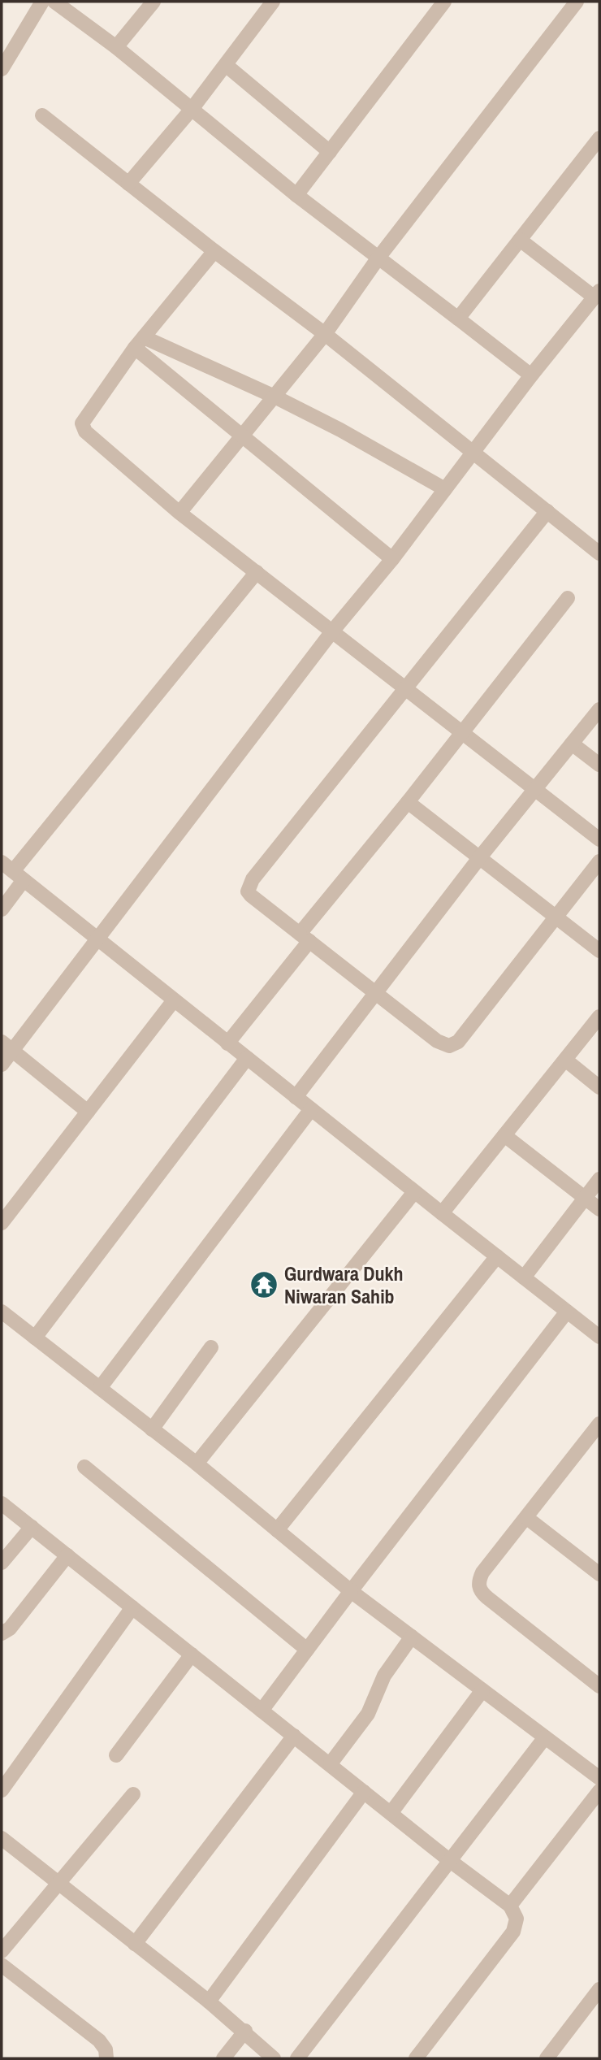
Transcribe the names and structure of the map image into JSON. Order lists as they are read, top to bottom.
{
  "places": {
    "temple": ["Gurdwara Dukh Niwaran Sahib"]
  }
}
